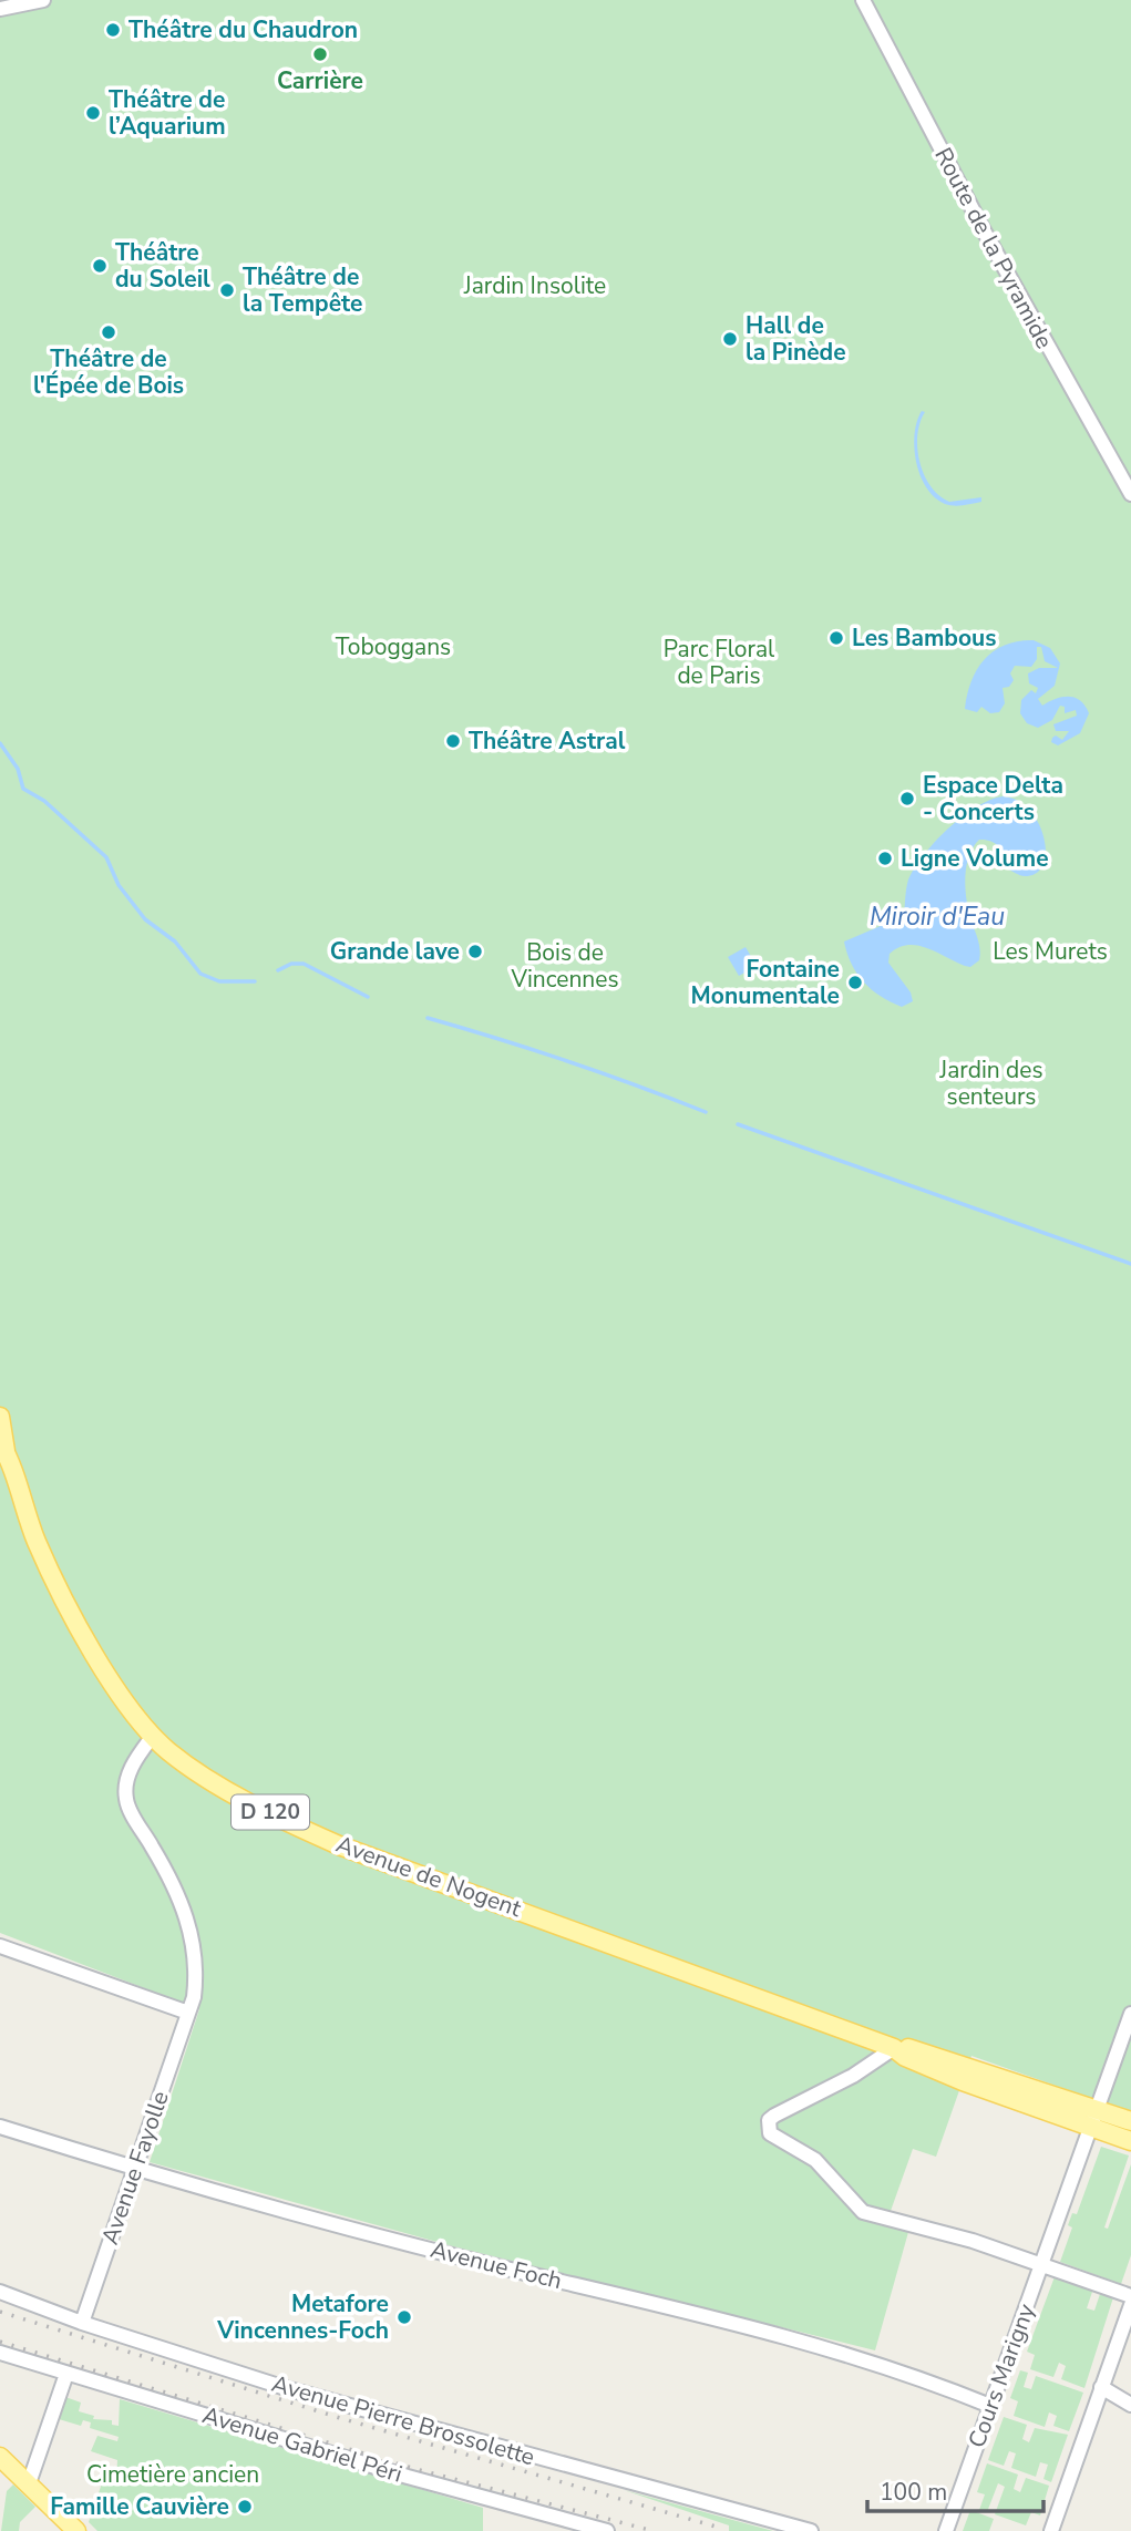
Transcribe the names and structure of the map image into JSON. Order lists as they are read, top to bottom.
{
  "streets": {
    "main road": ["D 120", "Avenue de Nogent"],
    "street": [
      "Route de la Pyramide",
      "Avenue Fayolle",
      "Avenue Foch",
      "Cours Marigny",
      "Avenue Pierre Brossolette",
      "Avenue Gabriel Péri"
    ]
  },
  "crossings": [
    ["D 120", "Avenue de Nogent"],
    ["D 120", "Cours Marigny"],
    ["Avenue de Nogent", "Avenue Fayolle"],
    ["Avenue de Nogent", "Cours Marigny"],
    ["Avenue Fayolle", "Avenue Foch"],
    ["Avenue Fayolle", "Avenue Pierre Brossolette"],
    ["Avenue Foch", "Cours Marigny"]
  ],
  "water": ["Miroir d'Eau"],
  "parks": [
    "Jardin Insolite",
    "Toboggans",
    "Parc Floral de Paris",
    "Les Murets",
    "Bois de Vincennes",
    "Jardin des senteurs",
    "Cimetière ancien"
  ],
  "places": [
    "Théâtre du Chaudron",
    "Carrière",
    "Théâtre de l’Aquarium",
    "Théâtre du Soleil",
    "Théâtre de la Tempête",
    "Théâtre de l'Épée de Bois",
    "Hall de la Pinède",
    "Les Bambous",
    "Théâtre Astral",
    "Espace Delta - Concerts",
    "Ligne Volume",
    "Grande lave",
    "Fontaine Monumentale",
    "Metafore Vincennes-Foch",
    "Famille Cauvière"
  ],
  "scale_bar": "100 m"
}
